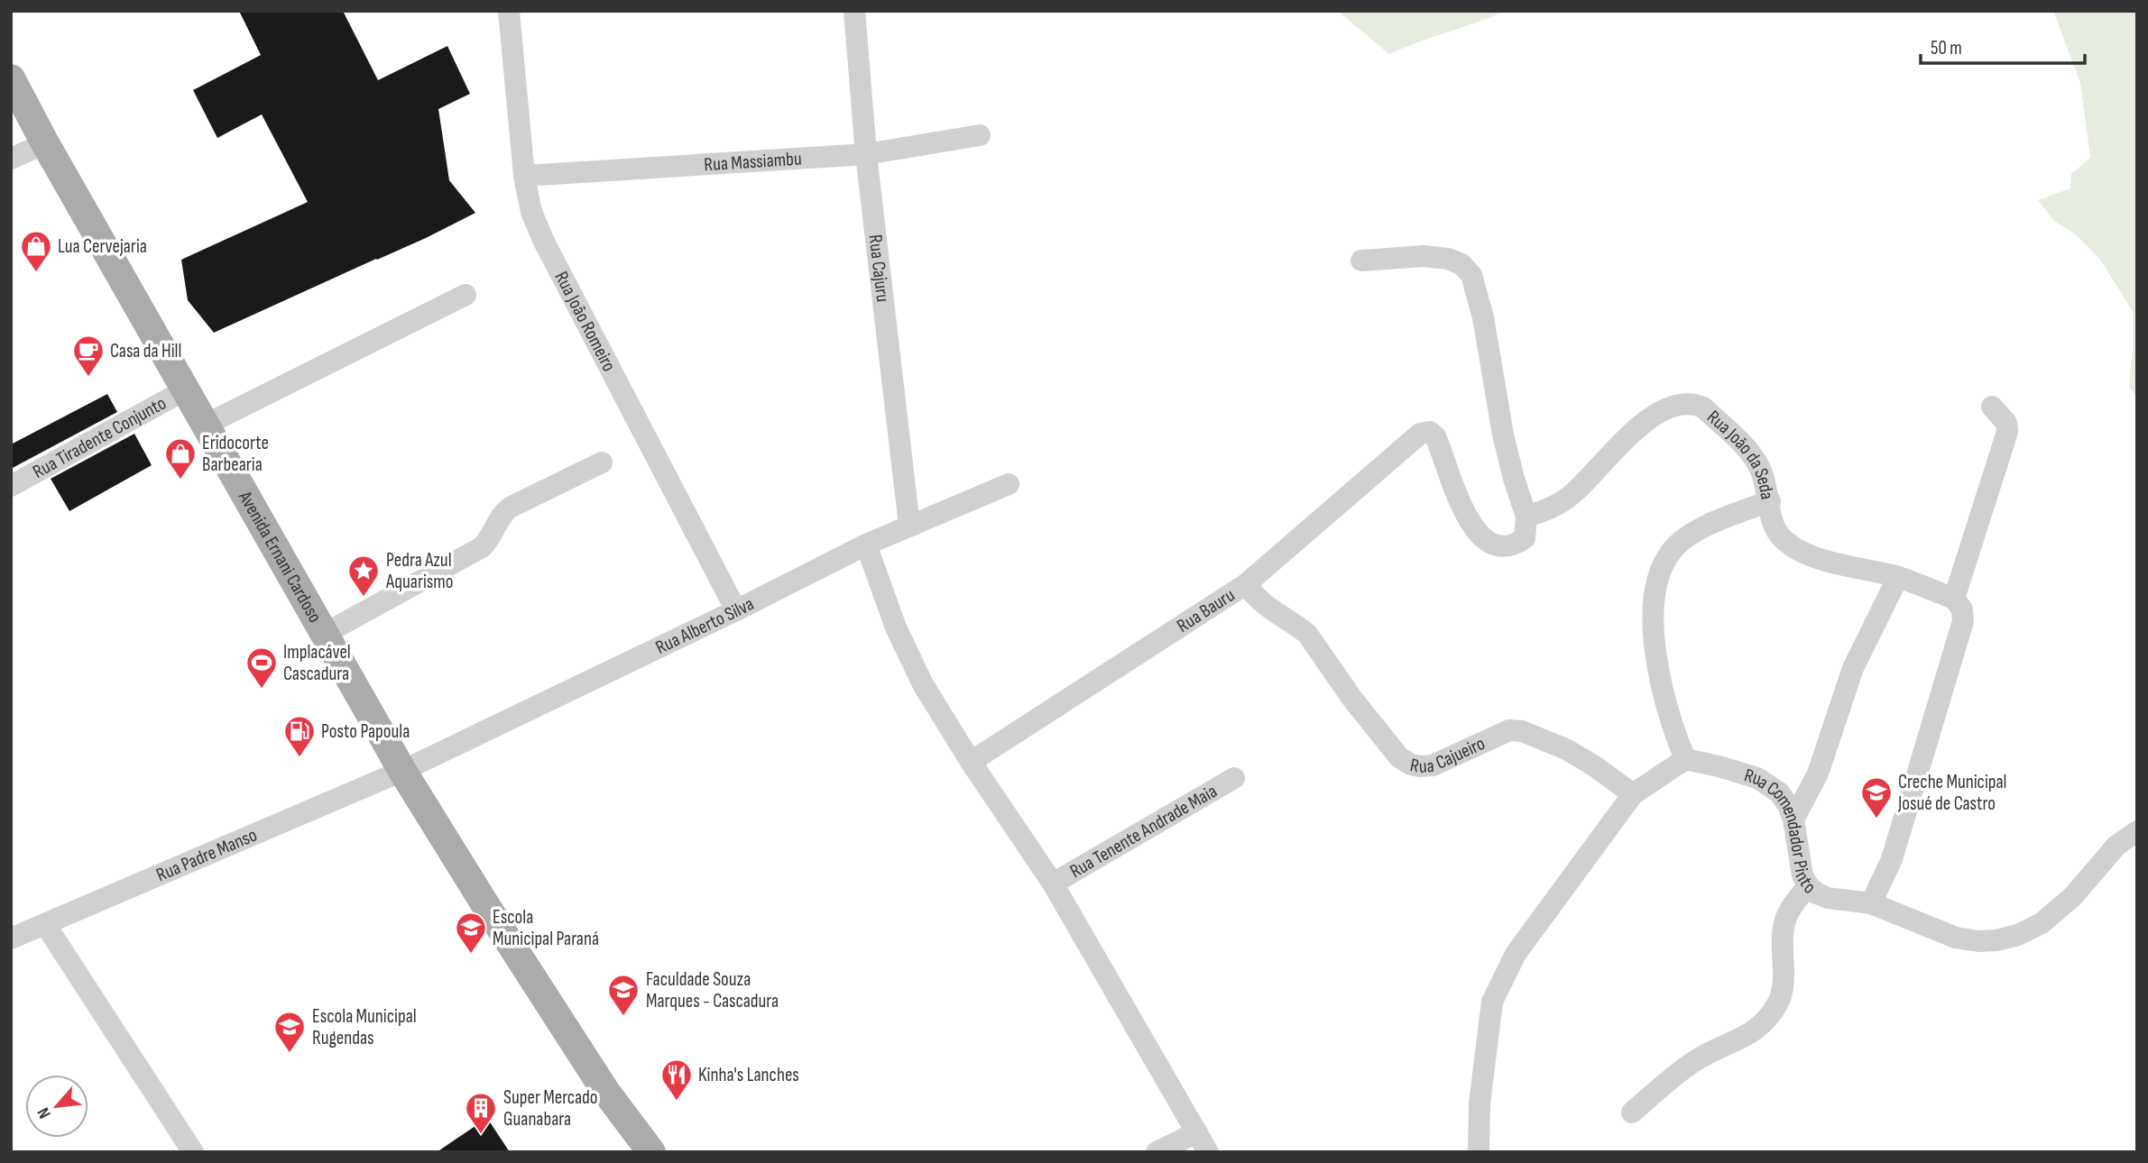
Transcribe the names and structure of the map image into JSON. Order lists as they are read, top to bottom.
{
  "streets": {
    "main road": ["Avenida Ernani Cardoso"],
    "street": [
      "Rua Massiambu",
      "Rua Cajuru",
      "Rua João Romeiro",
      "Rua Tiradente Conjunto",
      "Rua Joāo da Seda",
      "Rua Bauru",
      "Rua Alberto Silva",
      "Rua Cajueiro",
      "Rua Tenente Andrade Maia",
      "Rua Comendador Pinto",
      "Rua Padre Manso"
    ]
  },
  "crossings": [
    ["Rua Massiambu", "Rua Cajuru"],
    ["Rua Massiambu", "Rua João Romeiro"],
    ["Rua Cajuru", "Rua Alberto Silva"],
    ["Rua João Romeiro", "Rua Alberto Silva"],
    ["Rua Tiradente Conjunto", "Avenida Ernani Cardoso"],
    ["Rua Joāo da Seda", "Rua Bauru"],
    ["Avenida Ernani Cardoso", "Rua Alberto Silva"],
    ["Avenida Ernani Cardoso", "Rua Padre Manso"],
    ["Rua Bauru", "Rua Cajueiro"],
    ["Rua Alberto Silva", "Rua Padre Manso"]
  ],
  "places": {
    "shop": ["Lua Cervejaria", "Eridocorte Barbearia"],
    "cafe": ["Casa da Hill"],
    "place": ["Pedra Azul Aquarismo"],
    "sports": ["Implacável Cascadura"],
    "fuel station": ["Posto Papoula"],
    "school or university": [
      "Creche Municipal Josué de Castro",
      "Escola Municipal Paraná",
      "Faculdade Souza Marques - Cascadura",
      "Escola Municipal Rugendas"
    ],
    "restaurant": ["Kinha's Lanches"],
    "building": ["Super Mercado Guanabara"]
  },
  "scale_bar": "50 m",
  "north": "bottom left"
}
